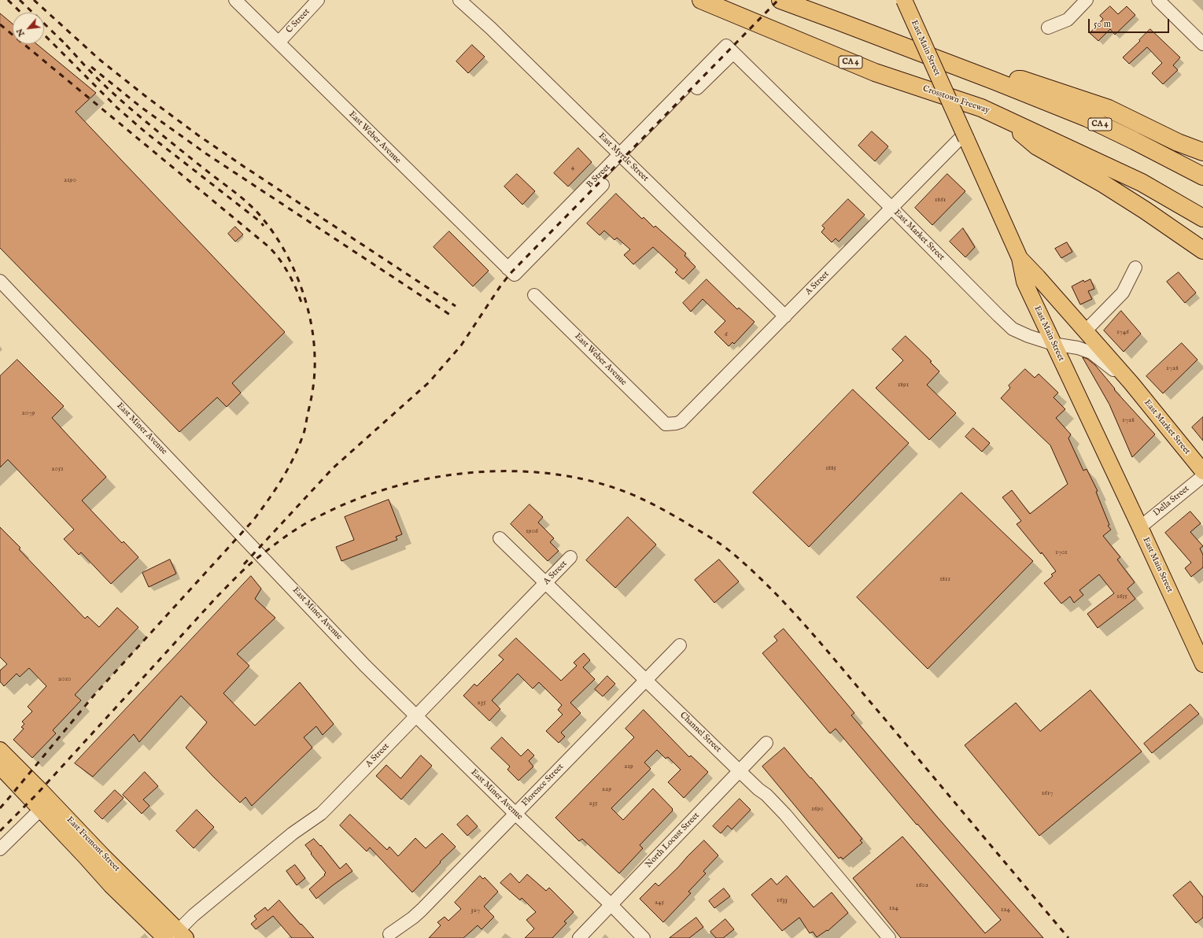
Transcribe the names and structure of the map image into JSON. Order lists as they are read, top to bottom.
{
  "streets": {
    "highway": ["CA 4", "Crosstown Freeway"],
    "main road": ["East Main Street", "East Market Street", "East Fremont Street"],
    "street": [
      "C Street",
      "East Weber Avenue",
      "East Myrtle Street",
      "B Street",
      "A Street",
      "East Miner Avenue",
      "Della Street",
      "Channel Street",
      "Florence Street",
      "North Locust Street"
    ]
  },
  "crossings": [
    ["C Street", "East Weber Avenue"],
    ["East Main Street", "East Market Street"],
    ["East Main Street", "A Street"],
    ["East Main Street", "Della Street"],
    ["East Weber Avenue", "B Street"],
    ["East Weber Avenue", "A Street"],
    ["East Myrtle Street", "B Street"],
    ["East Myrtle Street", "A Street"],
    ["B Street", "East Market Street"],
    ["East Market Street", "A Street"],
    ["A Street", "East Miner Avenue"],
    ["A Street", "Channel Street"],
    ["A Street", "East Fremont Street"],
    ["East Miner Avenue", "Florence Street"],
    ["East Miner Avenue", "North Locust Street"],
    ["Channel Street", "Florence Street"],
    ["Channel Street", "North Locust Street"]
  ],
  "house_numbers": [
    "4",
    "2190",
    "1861",
    "1746",
    "6",
    "1728",
    "1891",
    "2079",
    "1728",
    "1885",
    "2051",
    "1906",
    "1701",
    "1811",
    "1655",
    "2010",
    "235",
    "219",
    "229",
    "1617",
    "235",
    "1690",
    "1602",
    "1633",
    "245",
    "124",
    "124",
    "327"
  ],
  "scale_bar": "50 m",
  "north": "bottom left"
}
